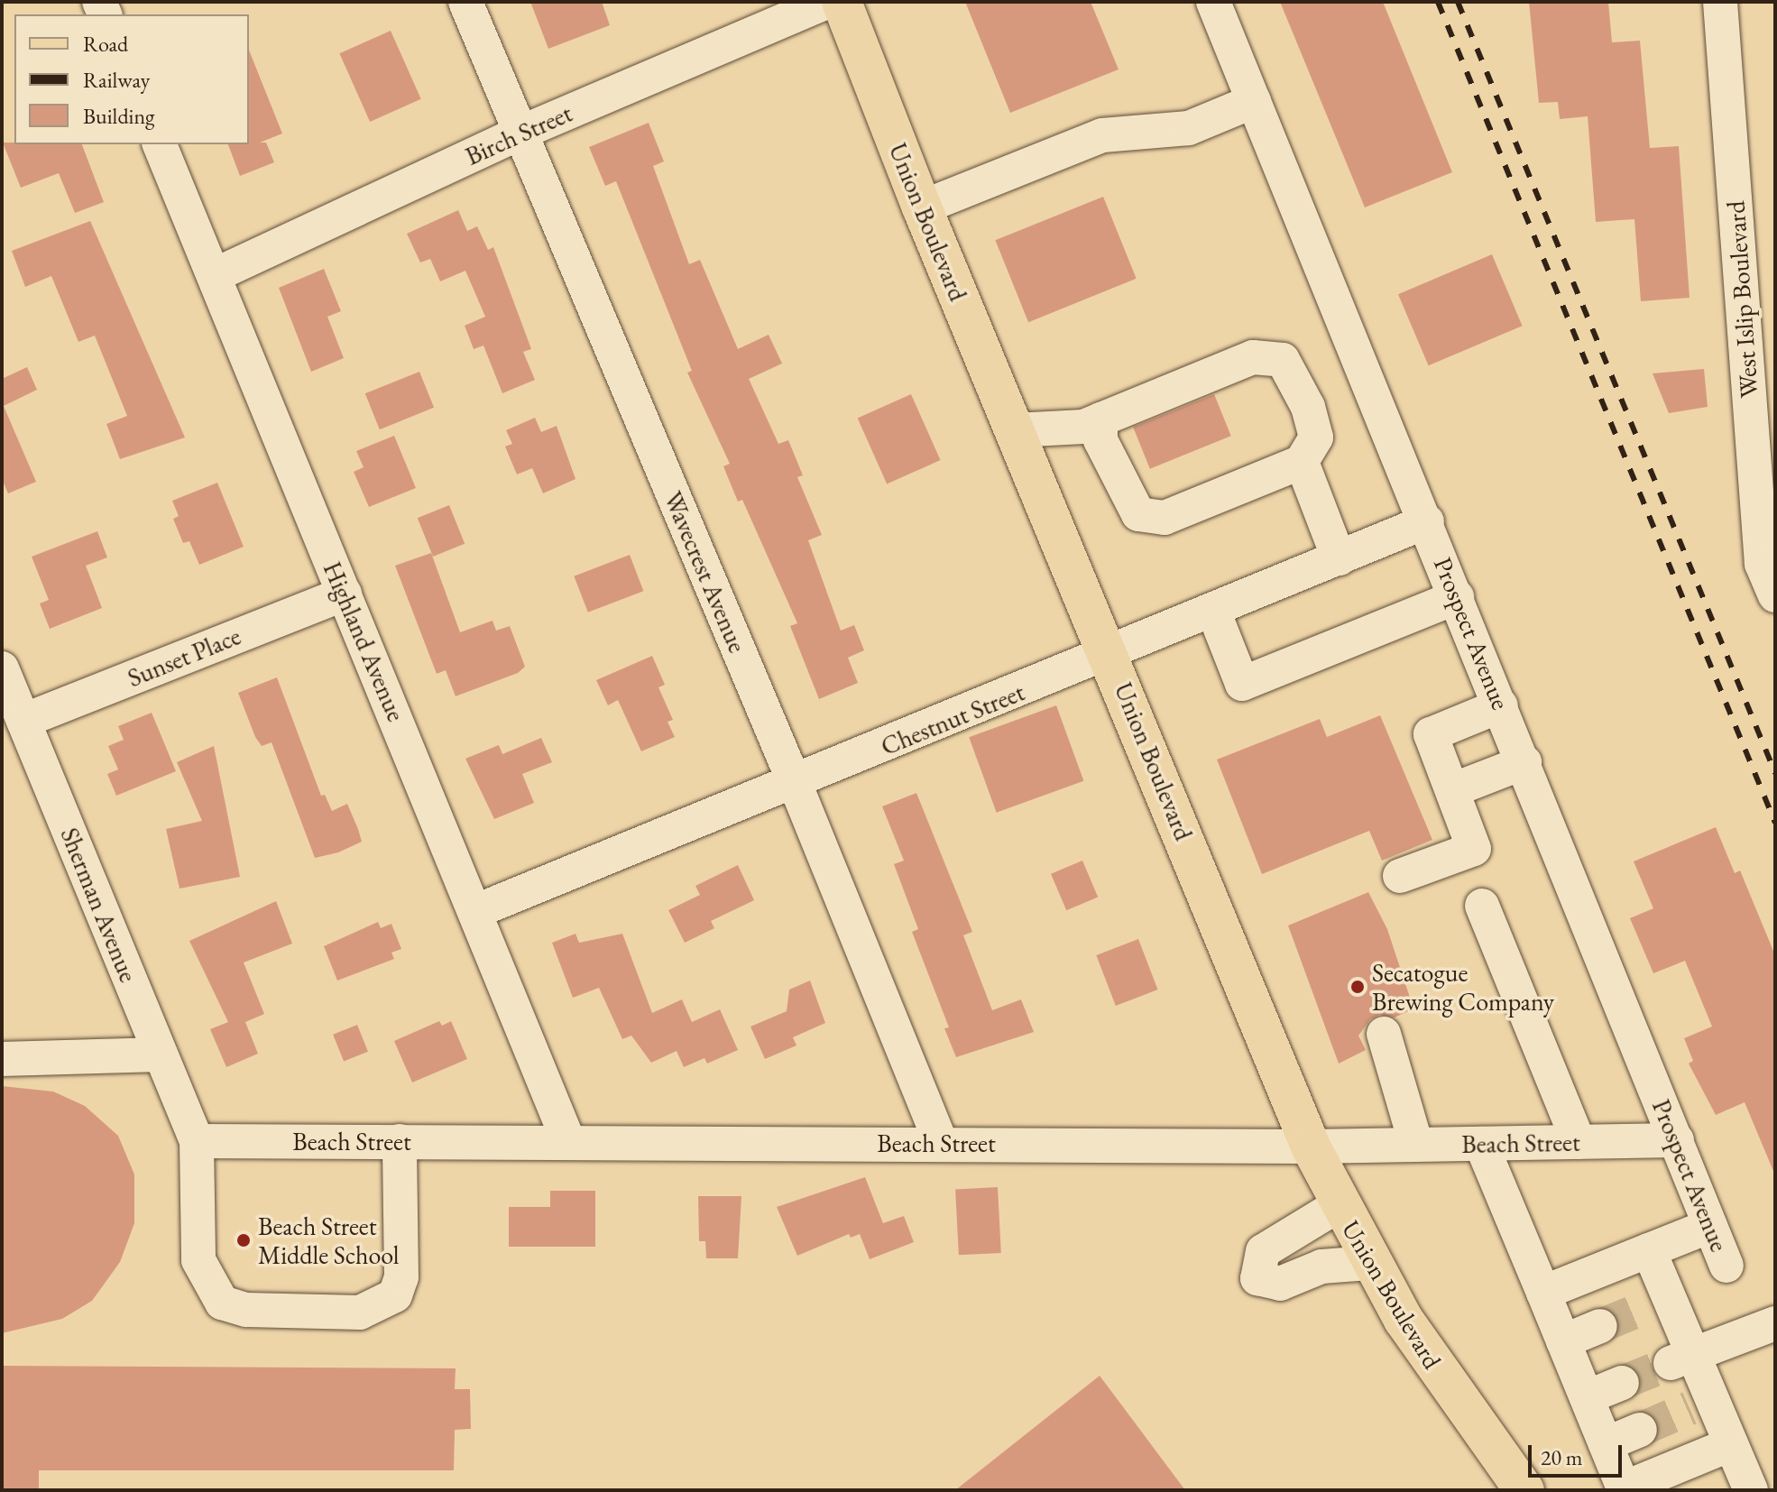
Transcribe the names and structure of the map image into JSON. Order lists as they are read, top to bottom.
{
  "streets": {
    "main road": ["Union Boulevard"],
    "street": [
      "Birch Street",
      "West Islip Boulevard",
      "Wavecrest Avenue",
      "Prospect Avenue",
      "Highland Avenue",
      "Sunset Place",
      "Chestnut Street",
      "Sherman Avenue",
      "Beach Street"
    ]
  },
  "crossings": [
    ["Birch Street", "Wavecrest Avenue"],
    ["Birch Street", "Highland Avenue"],
    ["Union Boulevard", "Chestnut Street"],
    ["Union Boulevard", "Beach Street"],
    ["Wavecrest Avenue", "Chestnut Street"],
    ["Wavecrest Avenue", "Beach Street"],
    ["Prospect Avenue", "Chestnut Street"],
    ["Prospect Avenue", "Beach Street"],
    ["Highland Avenue", "Sunset Place"],
    ["Highland Avenue", "Chestnut Street"],
    ["Highland Avenue", "Beach Street"],
    ["Sunset Place", "Sherman Avenue"],
    ["Sherman Avenue", "Beach Street"]
  ],
  "places": ["Secatogue Brewing Company", "Beach Street Middle School"],
  "legend": ["Road", "Railway", "Building"],
  "scale_bar": "20 m"
}
